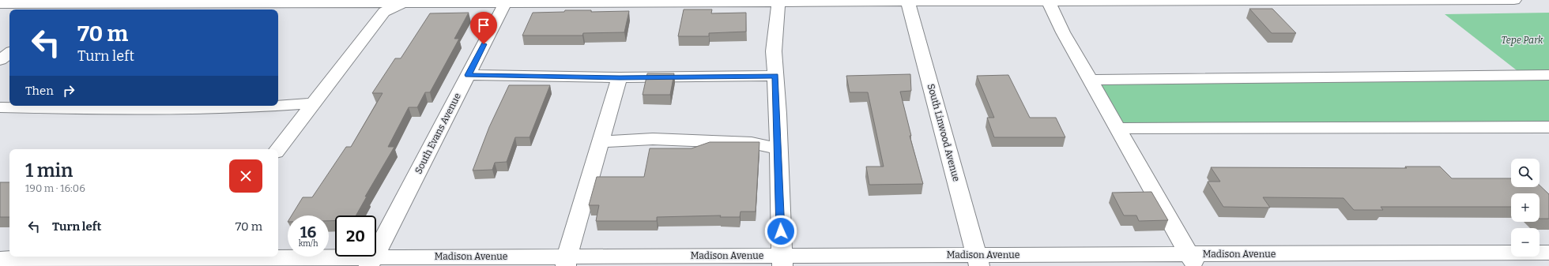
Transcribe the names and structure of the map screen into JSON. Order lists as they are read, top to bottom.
{
  "streets": {
    "street": ["South Linwood Avenue", "South Evans Avenue", "Madison Avenue"]
  },
  "crossings": [
    ["South Linwood Avenue", "Madison Avenue"],
    ["South Evans Avenue", "Madison Avenue"]
  ],
  "parks": ["Tepe Park"],
  "page": {
    "turn": ["70 m", "Turn left"],
    "then": "Then",
    "heading": ["1 min", "190 m · 16:06"],
    "map_buttons": ["+", "−"],
    "list": [
      {
        "name": "Turn left",
        "value": "70 m"
      }
    ],
    "speed": "16 km/h",
    "limit": "20"
  }
}
